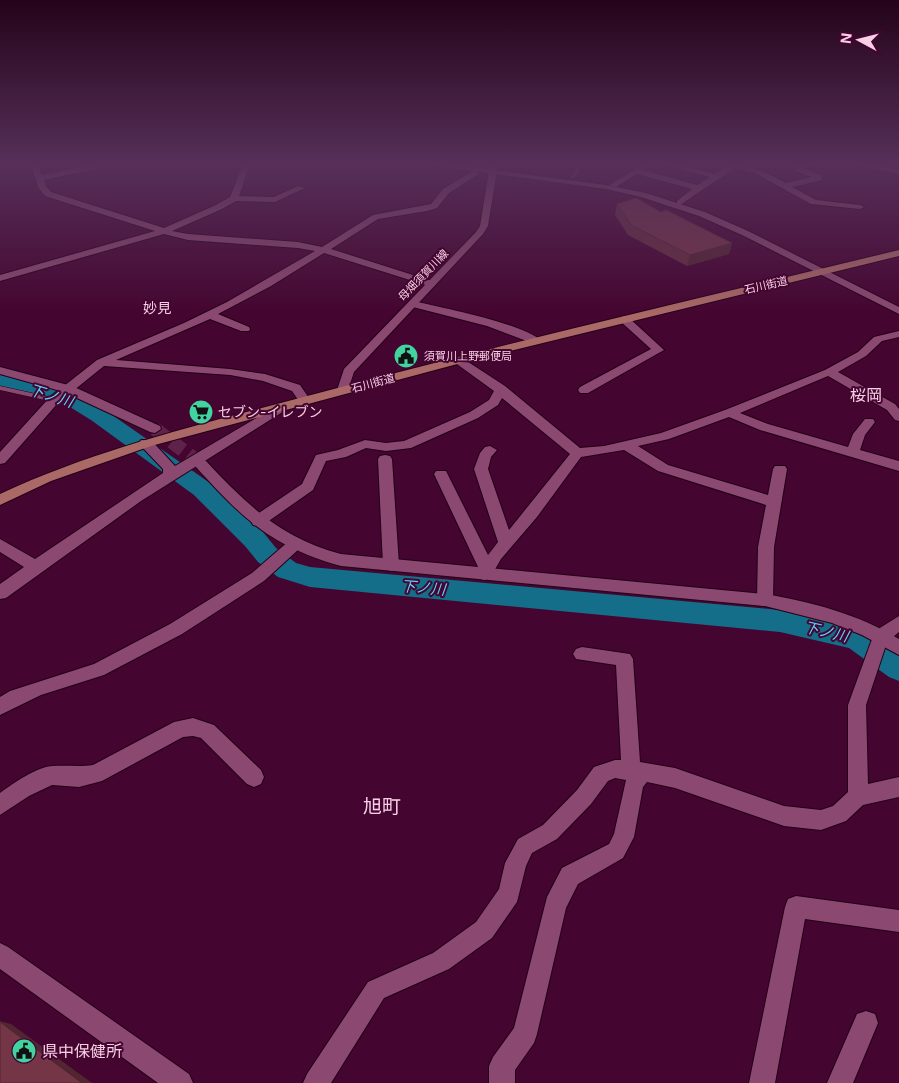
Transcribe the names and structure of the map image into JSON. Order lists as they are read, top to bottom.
{
  "streets": {
    "main road": ["石川街道"],
    "street": ["母畑須賀川線"]
  },
  "crossings": [
    ["母畑須賀川線", "石川街道"]
  ],
  "districts": ["妙見", "桜岡", "旭町"],
  "water": ["下ノ川"],
  "places": {
    "public building": ["須賀川上野郵便局", "県中保健所"],
    "supermarket": ["セブン-イレブン"]
  },
  "north": "left"
}
